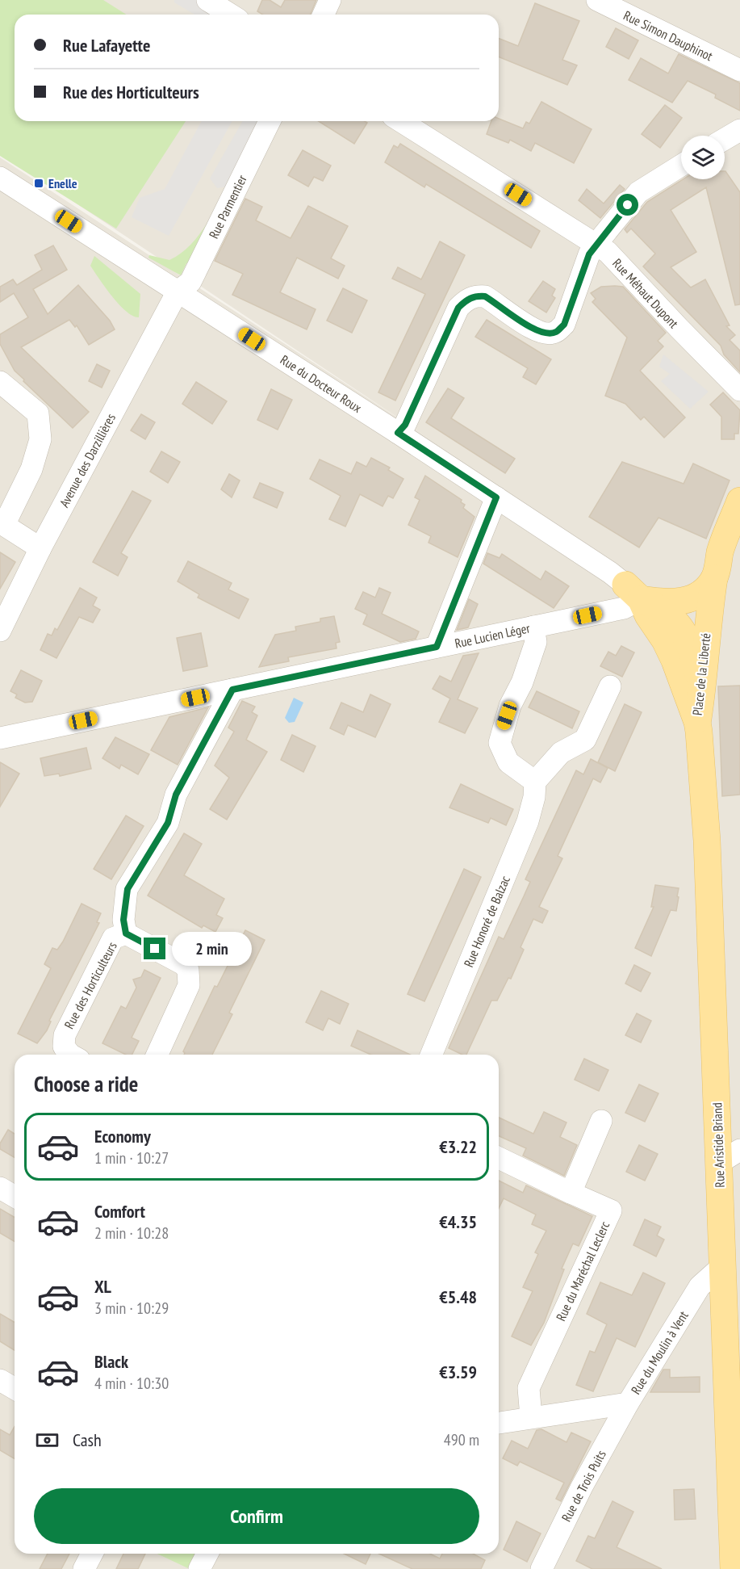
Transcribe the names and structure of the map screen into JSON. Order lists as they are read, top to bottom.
{
  "streets": {
    "main road": ["Place de la Liberté", "Rue Aristide Briand"],
    "street": [
      "Rue Simon Dauphinot",
      "Rue Parmentier",
      "Rue Méhaut Dupont",
      "Rue du Docteur Roux",
      "Avenue des Darzillières",
      "Rue Lucien Léger",
      "Rue Honoré de Balzac",
      "Rue des Horticulteurs",
      "Rue du Maréchal Leclerc",
      "Rue du Moulin à Vent",
      "Rue de Trois Puits"
    ]
  },
  "crossings": [
    ["Rue Parmentier", "Rue du Docteur Roux"],
    ["Rue Parmentier", "Avenue des Darzillières"],
    ["Rue du Docteur Roux", "Avenue des Darzillières"],
    ["Rue du Docteur Roux", "Rue Lucien Léger"],
    ["Rue du Docteur Roux", "Place de la Liberté"],
    ["Rue Lucien Léger", "Place de la Liberté"],
    ["Place de la Liberté", "Rue Aristide Briand"],
    ["Rue Aristide Briand", "Rue du Moulin à Vent"],
    ["Rue du Maréchal Leclerc", "Rue du Moulin à Vent"],
    ["Rue du Moulin à Vent", "Rue de Trois Puits"]
  ],
  "places": {
    "transit": ["Enelle"]
  },
  "page": {
    "banner": ["Rue Lafayette", "Rue des Horticulteurs"],
    "bubble": "2 min",
    "heading": "Choose a ride",
    "list": [
      {
        "name": "Economy",
        "note": "1 min · 10:27",
        "value": "€3.22"
      },
      {
        "name": "Comfort",
        "note": "2 min · 10:28",
        "value": "€4.35"
      },
      {
        "name": "XL",
        "note": "3 min · 10:29",
        "value": "€5.48"
      },
      {
        "name": "Black",
        "note": "4 min · 10:30",
        "value": "€3.59"
      }
    ],
    "pay": ["Cash", "490 m"],
    "buttons": "Confirm"
  }
}
